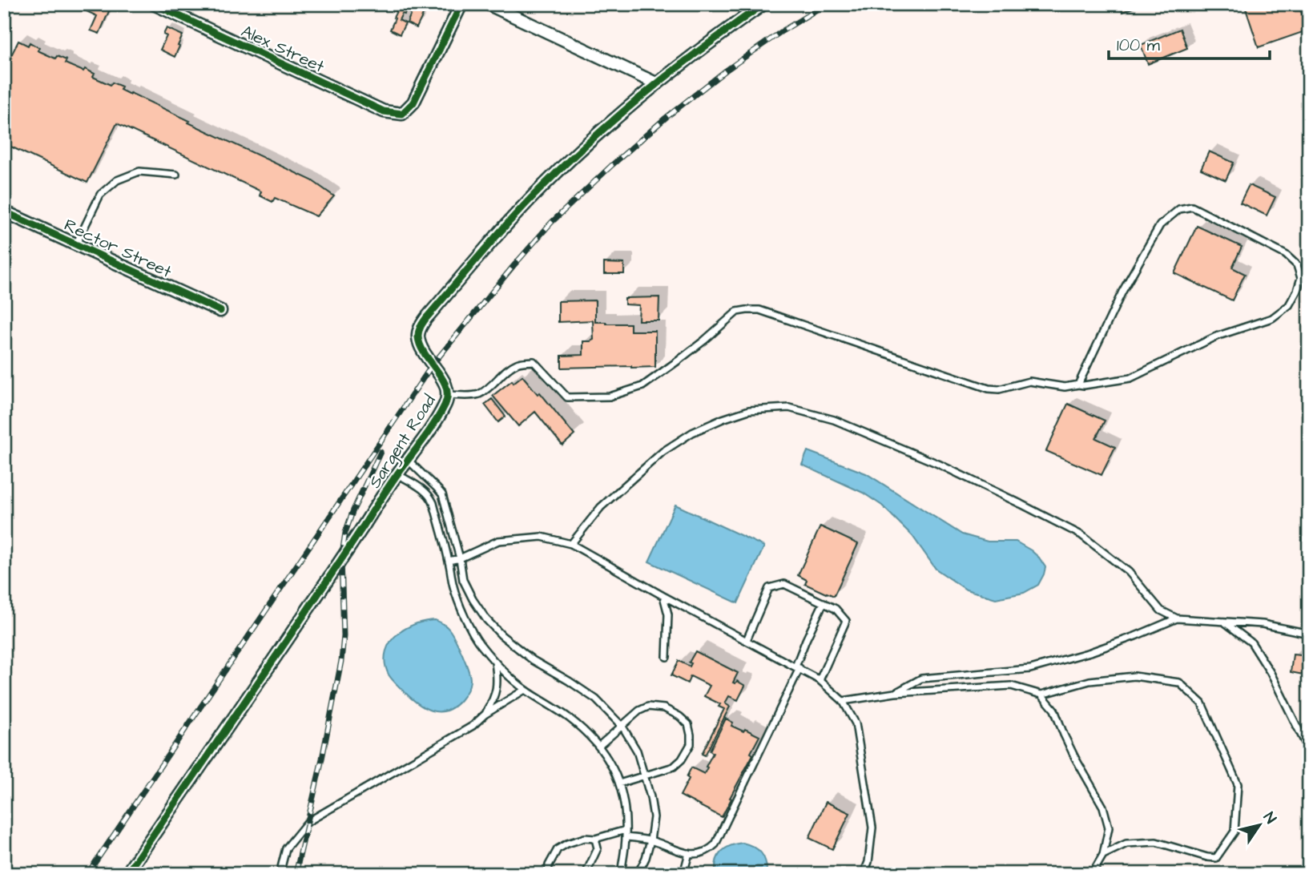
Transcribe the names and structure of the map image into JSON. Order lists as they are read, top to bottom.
{
  "streets": {
    "street": ["Alex Street", "Rector Street", "Sargent Road"]
  },
  "scale_bar": "100 m",
  "north": "top right"
}
